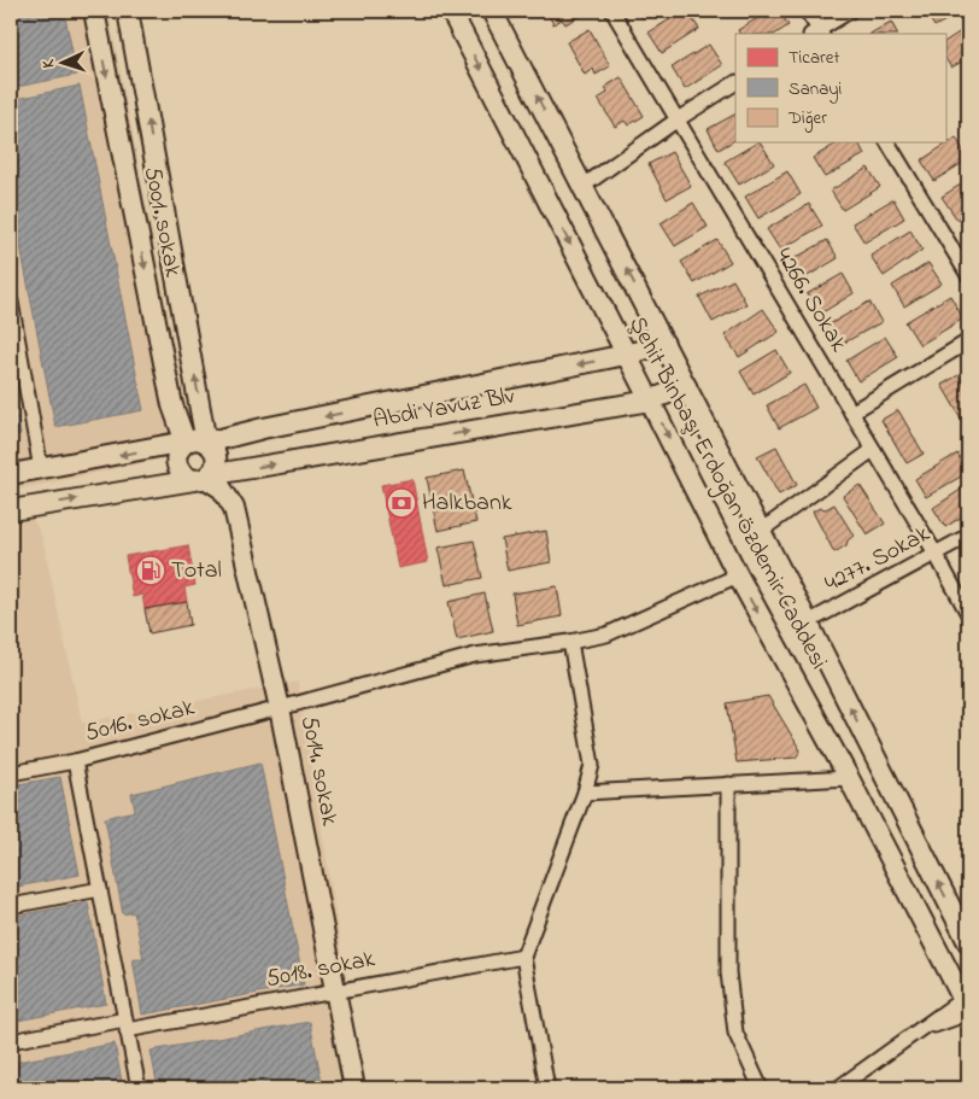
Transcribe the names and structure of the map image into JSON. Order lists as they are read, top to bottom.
{
  "streets": {
    "main road": [
      "5001. sokak",
      "Abdi Yavuz Blv",
      "Şehit Binbaşı Erdoğan Özdemir Caddesi",
      "5014. sokak"
    ],
    "street": [
      "4266. Sokak",
      "4277. Sokak",
      "5016. sokak",
      "5018. sokak"
    ]
  },
  "crossings": [
    ["5001. sokak", "Abdi Yavuz Blv"],
    ["5001. sokak", "5014. sokak"],
    ["4266. Sokak", "4277. Sokak"],
    ["Abdi Yavuz Blv", "Şehit Binbaşı Erdoğan Özdemir Caddesi"],
    ["Abdi Yavuz Blv", "5014. sokak"],
    ["Şehit Binbaşı Erdoğan Özdemir Caddesi", "4277. Sokak"],
    ["Şehit Binbaşı Erdoğan Özdemir Caddesi", "5016. sokak"],
    ["5016. sokak", "5014. sokak"],
    ["5014. sokak", "5018. sokak"]
  ],
  "places": {
    "bank": ["Halkbank"],
    "fuel station": ["Total"]
  },
  "legend": ["Ticaret", "Sanayi", "Diğer"],
  "north": "left"
}
